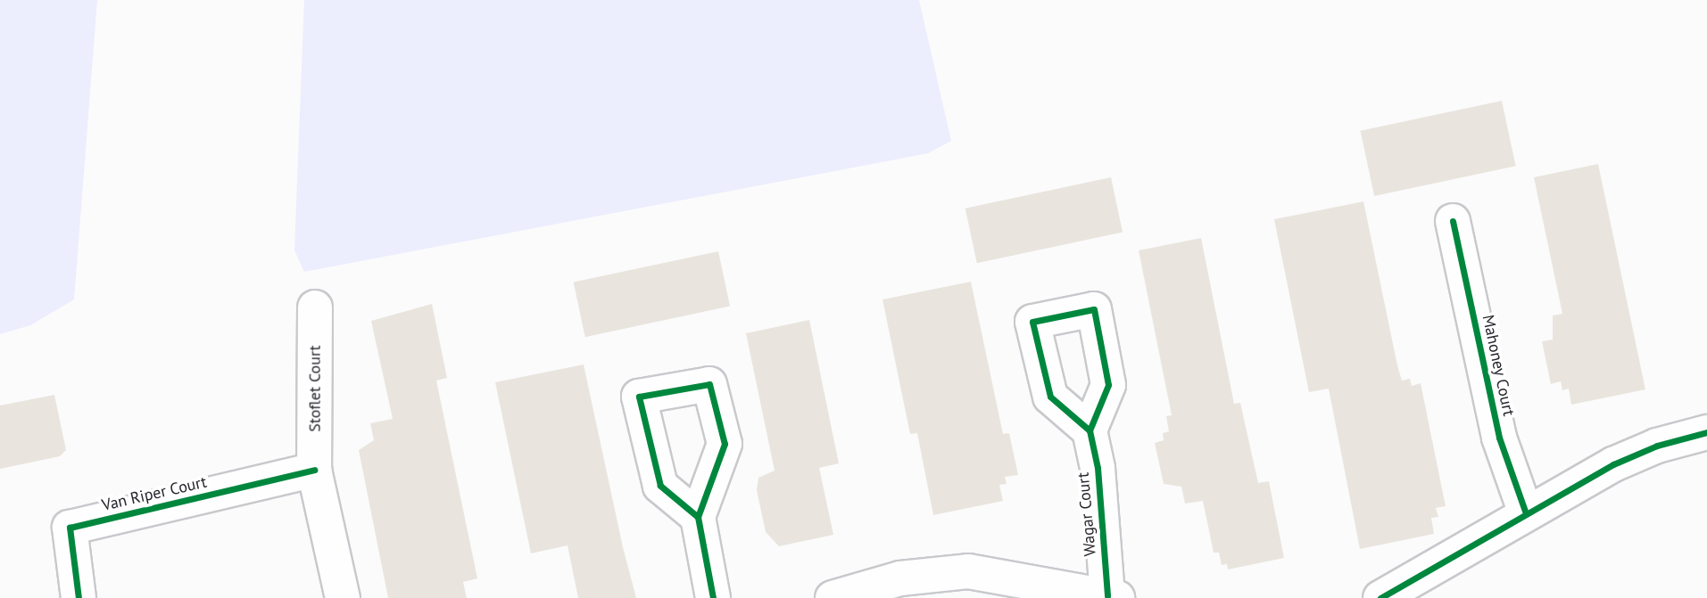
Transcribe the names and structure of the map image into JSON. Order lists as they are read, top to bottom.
{
  "streets": {
    "street": [
      "Mahoney Court",
      "Stoflet Court",
      "Van Riper Court",
      "Wagar Court"
    ]
  },
  "crossings": [
    ["Stoflet Court", "Van Riper Court"]
  ]
}
